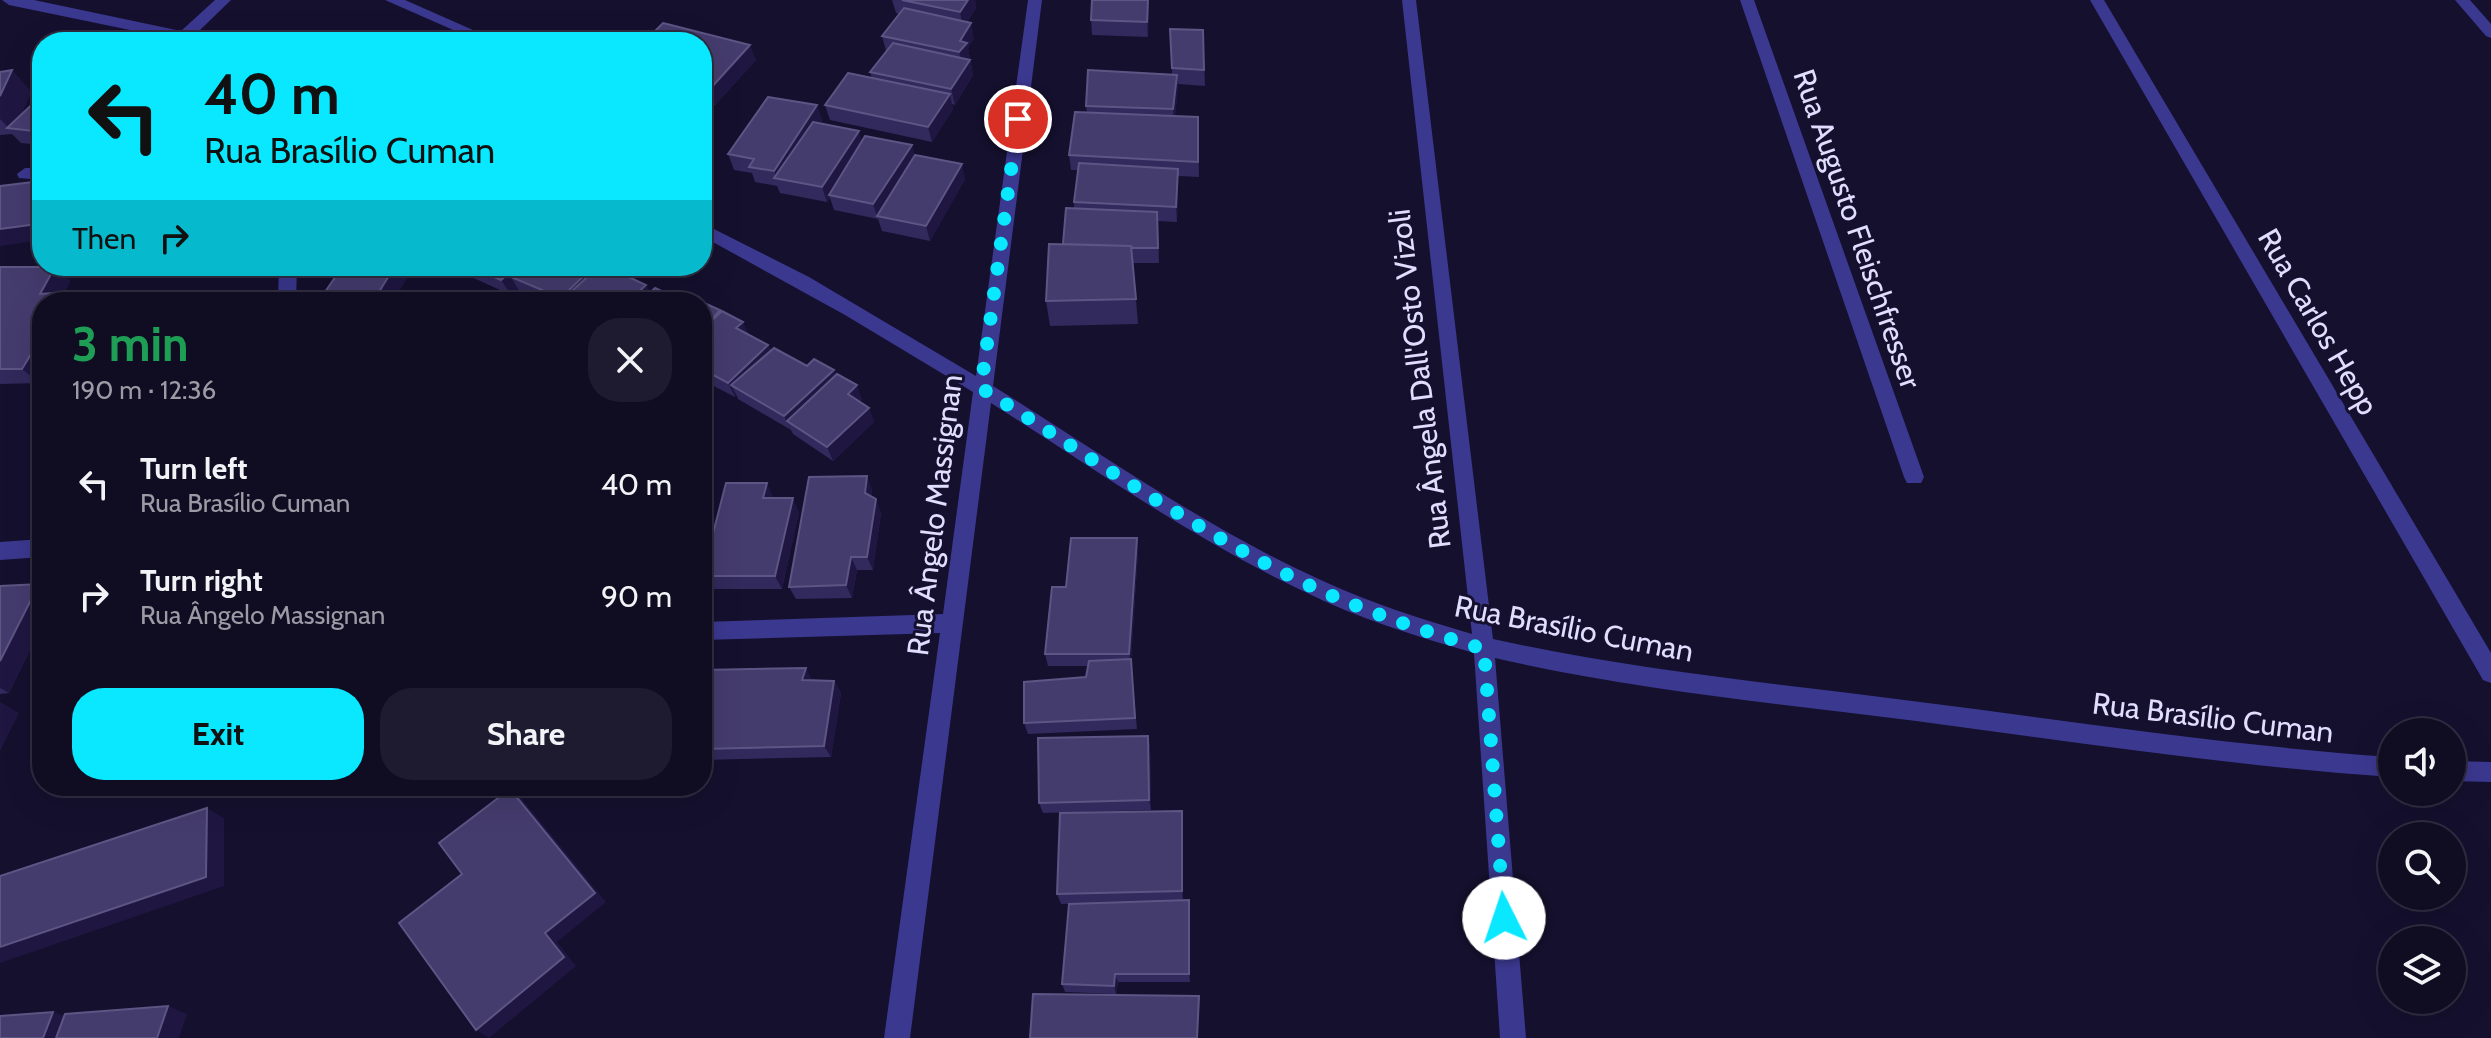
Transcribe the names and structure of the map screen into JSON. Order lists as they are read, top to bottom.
{
  "streets": {
    "street": [
      "Rua Augusto Fleischfresser",
      "Rua Carlos Hepp",
      "Rua Ângela Dall'Osto Vizoli",
      "Rua Ângelo Massignan",
      "Rua Brasílio Cuman"
    ]
  },
  "crossings": [
    ["Rua Ângela Dall'Osto Vizoli", "Rua Brasílio Cuman"],
    ["Rua Ângelo Massignan", "Rua Brasílio Cuman"]
  ],
  "page": {
    "turn": ["40 m", "Rua Brasílio Cuman"],
    "then": "Then",
    "heading": ["3 min", "190 m · 12:36"],
    "list": [
      {
        "name": "Turn left",
        "note": "Rua Brasílio Cuman",
        "value": "40 m"
      },
      {
        "name": "Turn right",
        "note": "Rua Ângelo Massignan",
        "value": "90 m"
      }
    ],
    "buttons": ["Exit", "Share"]
  }
}
